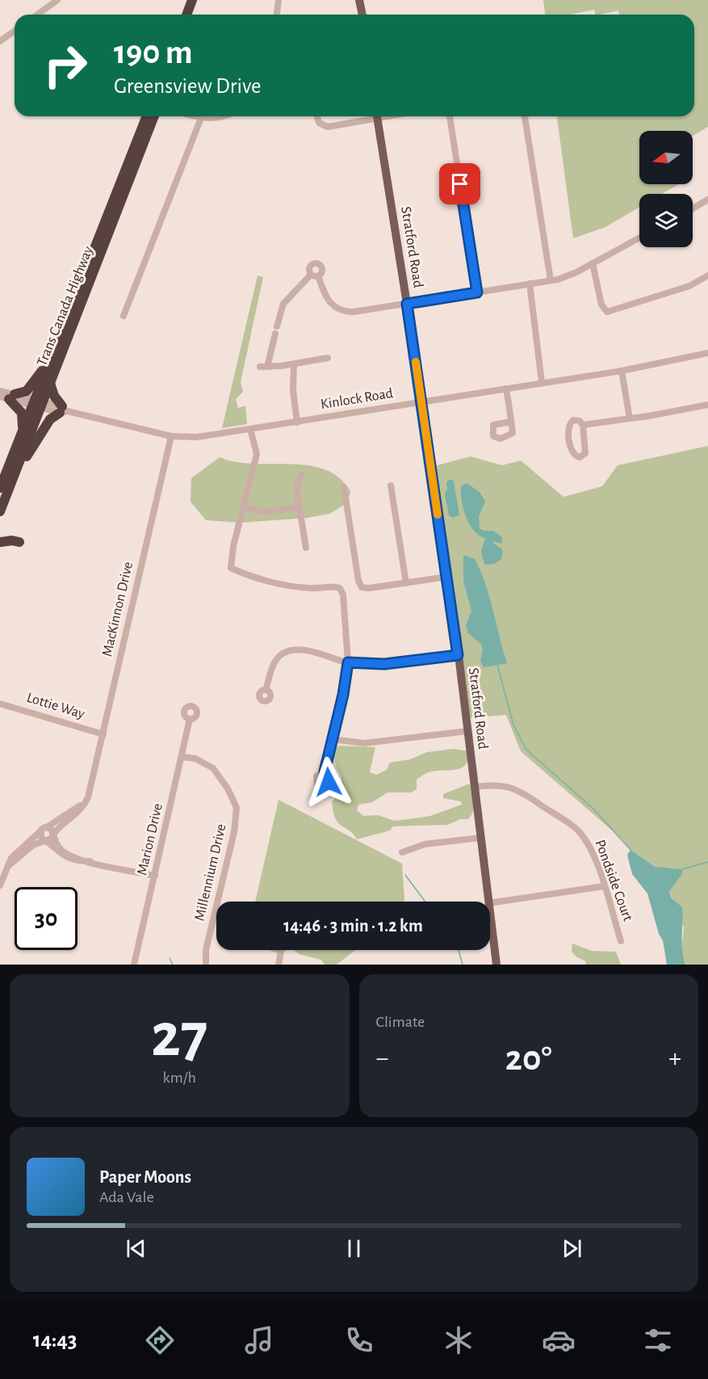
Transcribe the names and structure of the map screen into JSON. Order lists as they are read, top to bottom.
{
  "streets": {
    "highway": ["Trans Canada Highway"],
    "main road": ["Stratford Road"],
    "street": [
      "Kinlock Road",
      "MacKinnon Drive",
      "Lottie Way",
      "Marion Drive",
      "Millennium Drive",
      "Pondside Court"
    ]
  },
  "crossings": [
    ["Stratford Road", "Kinlock Road"],
    ["Stratford Road", "Pondside Court"],
    ["Trans Canada Highway", "Kinlock Road"],
    ["Kinlock Road", "MacKinnon Drive"],
    ["MacKinnon Drive", "Lottie Way"],
    ["Marion Drive", "Millennium Drive"]
  ],
  "north": "left",
  "page": {
    "turn": ["190 m", "Greensview Drive"],
    "limit": "30",
    "trip": "14:46 · 3 min · 1.2 km",
    "tile": [
      ["27", "km/h"],
      "Climate"
    ],
    "heat": ["−", "20°", "+"],
    "song": ["Paper Moons", "Ada Vale"],
    "tabs": "14:43"
  }
}
